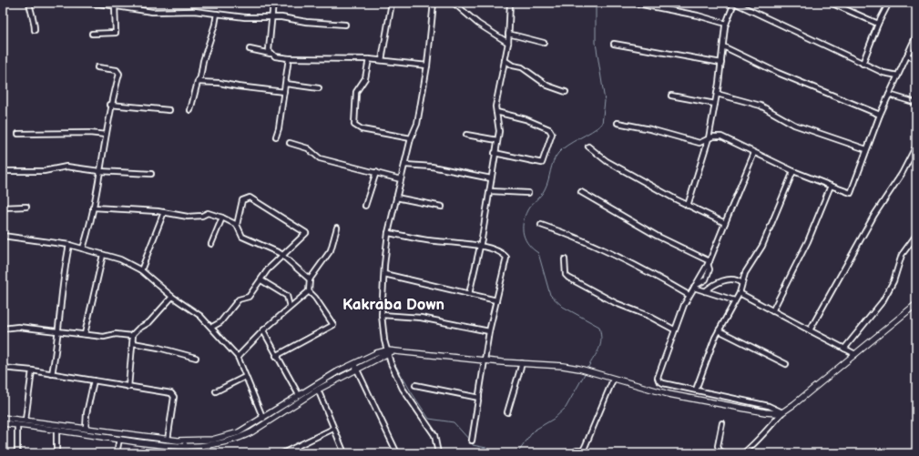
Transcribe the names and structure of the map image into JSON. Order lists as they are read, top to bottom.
{
  "districts": ["Kakraba Down"]
}
